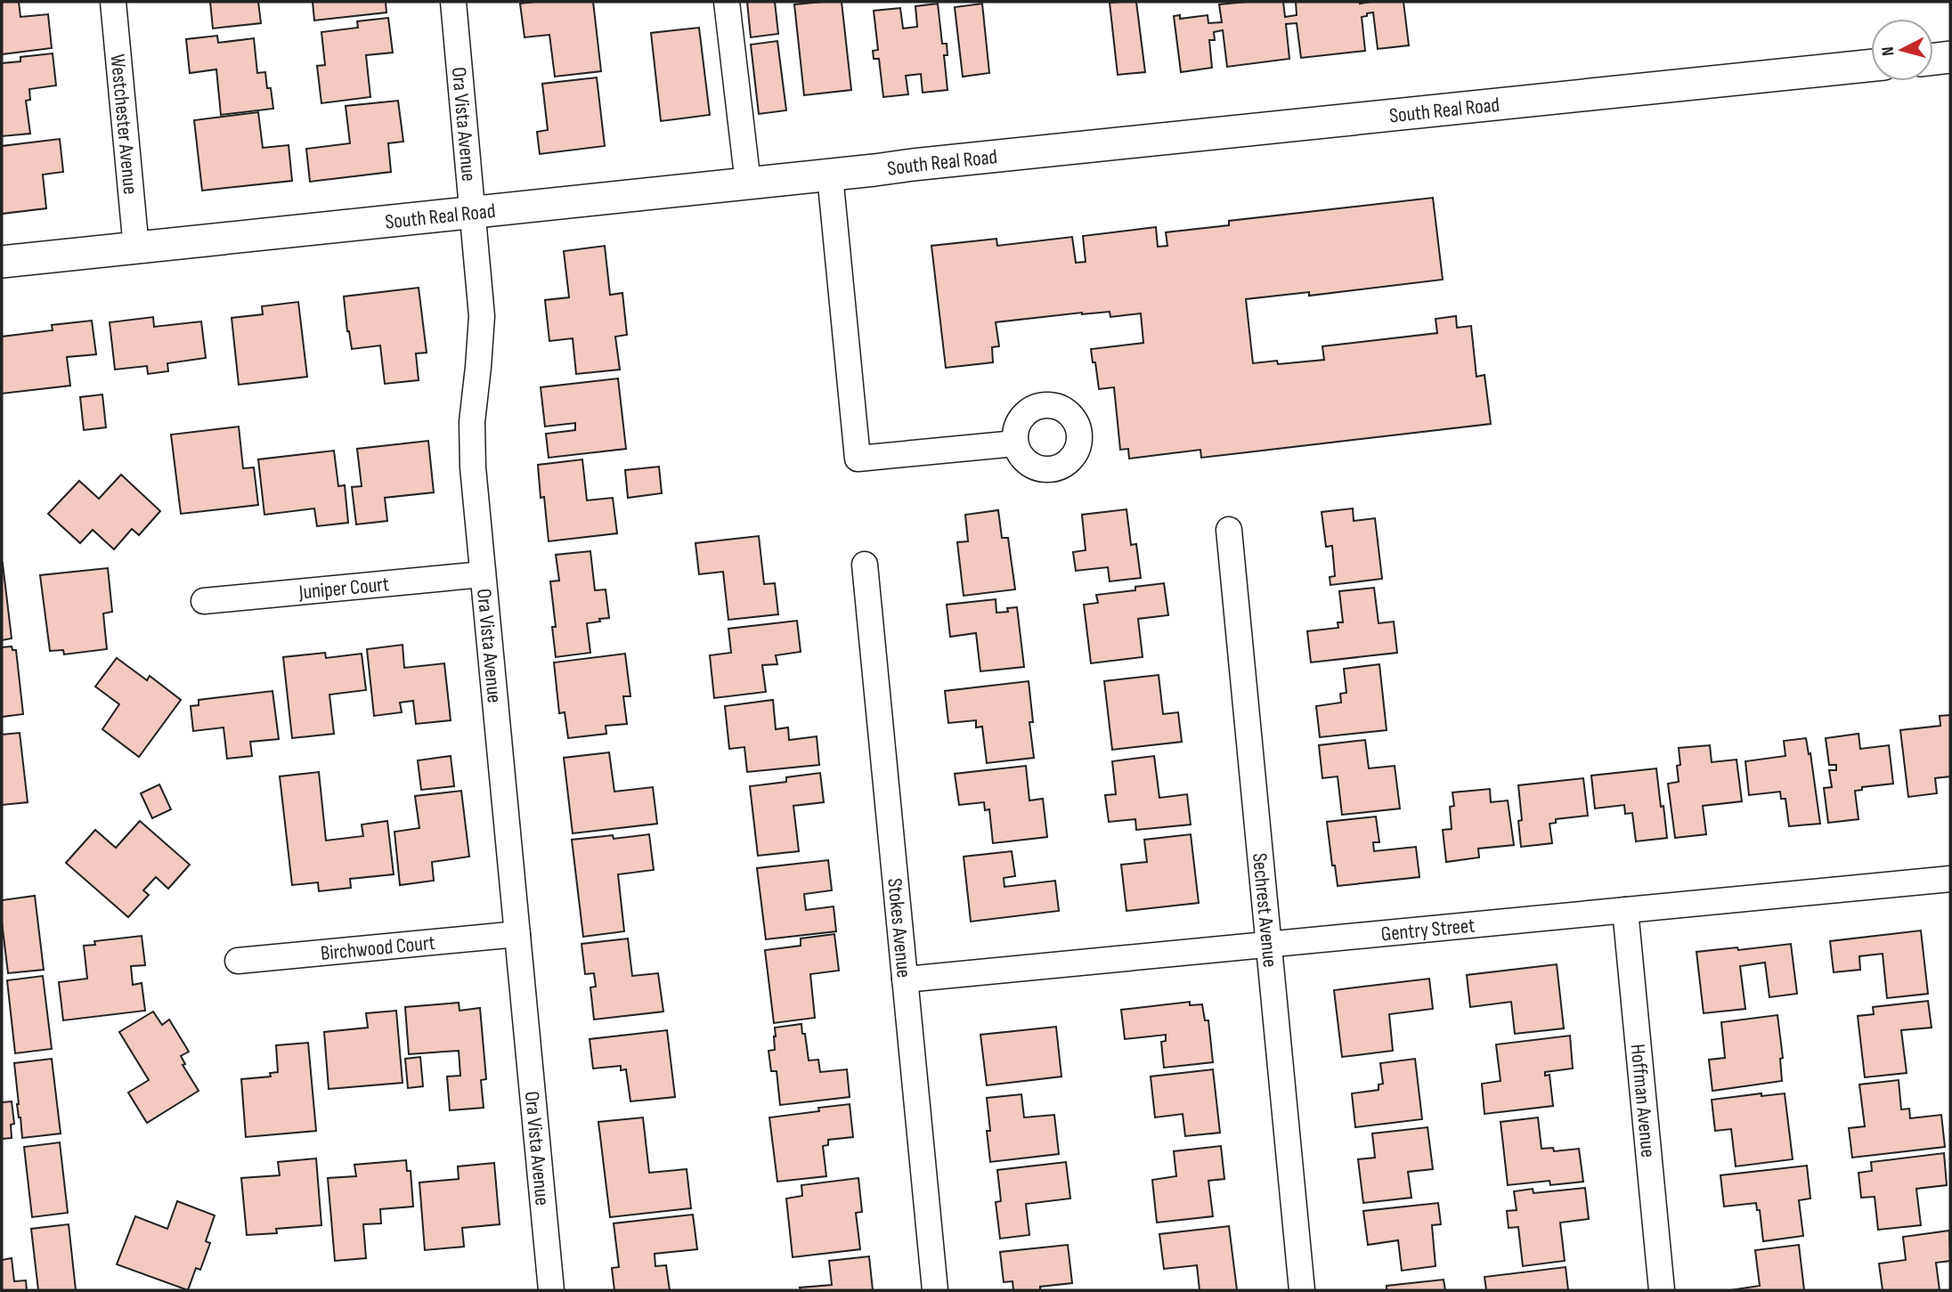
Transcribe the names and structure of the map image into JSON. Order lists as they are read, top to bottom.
{
  "streets": {
    "street": [
      "South Real Road",
      "Westchester Avenue",
      "Ora Vista Avenue",
      "Juniper Court",
      "Sechrest Avenue",
      "Stokes Avenue",
      "Gentry Street",
      "Birchwood Court",
      "Hoffman Avenue"
    ]
  },
  "crossings": [
    ["South Real Road", "Westchester Avenue"],
    ["South Real Road", "Ora Vista Avenue"],
    ["Ora Vista Avenue", "Juniper Court"],
    ["Ora Vista Avenue", "Birchwood Court"],
    ["Sechrest Avenue", "Gentry Street"],
    ["Stokes Avenue", "Gentry Street"],
    ["Gentry Street", "Hoffman Avenue"]
  ],
  "north": "left"
}
